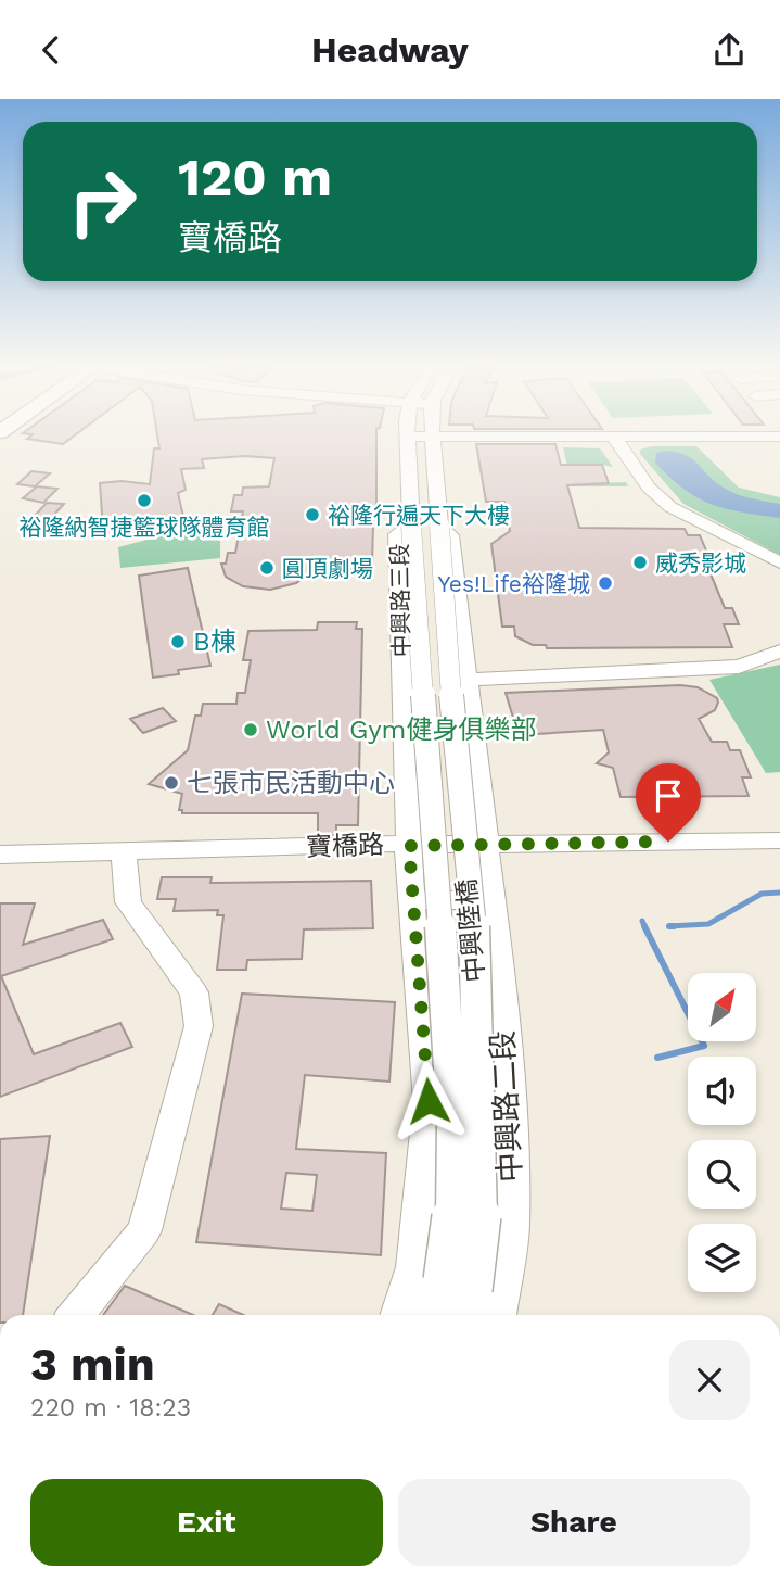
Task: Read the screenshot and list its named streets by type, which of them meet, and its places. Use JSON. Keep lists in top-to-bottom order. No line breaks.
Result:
{"streets":{"street":["中興路三段","寶橋路","中興陸橋","中興路二段"]},"crossings":[["中興路三段","寶橋路"],["中興路三段","中興陸橋"],["中興路三段","中興路二段"],["寶橋路","中興路二段"]],"places":["裕隆納智捷籃球隊體育館","裕隆行遍天下大樓","威秀影城","圓頂劇場","Yes!Life裕隆城","B棟","World Gym健身俱樂部","七張市民活動中心"],"north":"top right","page":{"header":"Headway","turn":["120 m","寶橋路"],"heading":["3 min","220 m · 18:23"],"buttons":["Exit","Share"]}}
